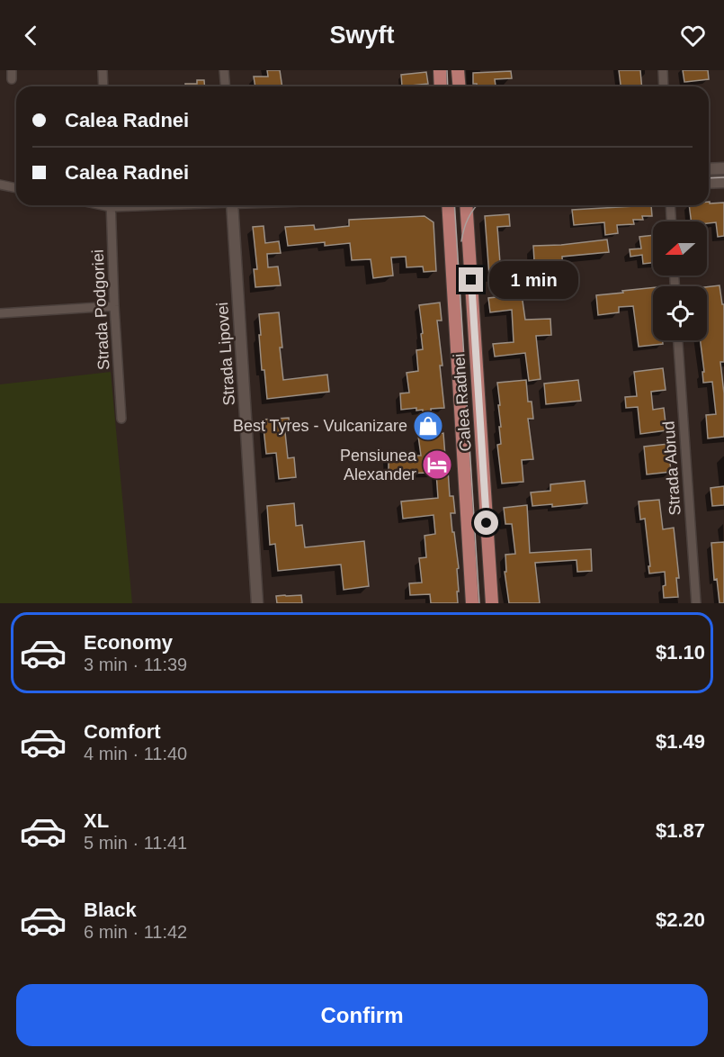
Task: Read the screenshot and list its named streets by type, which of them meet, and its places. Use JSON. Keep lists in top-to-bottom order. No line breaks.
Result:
{"streets":{"main road":["Calea Radnei"],"street":["Strada Podgoriei","Strada Lipovei","Strada Abrud"]},"places":{"shop":["Best Tyres - Vulcanizare"],"hotel":["Pensiunea Alexander"]},"north":"left","page":{"header":"Swyft","banner":["Calea Radnei","Calea Radnei"],"bubble":"1 min","list":[{"name":"Economy","note":"3 min · 11:39","value":"$1.10"},{"name":"Comfort","note":"4 min · 11:40","value":"$1.49"},{"name":"XL","note":"5 min · 11:41","value":"$1.87"},{"name":"Black","note":"6 min · 11:42","value":"$2.20"}],"buttons":"Confirm"}}
